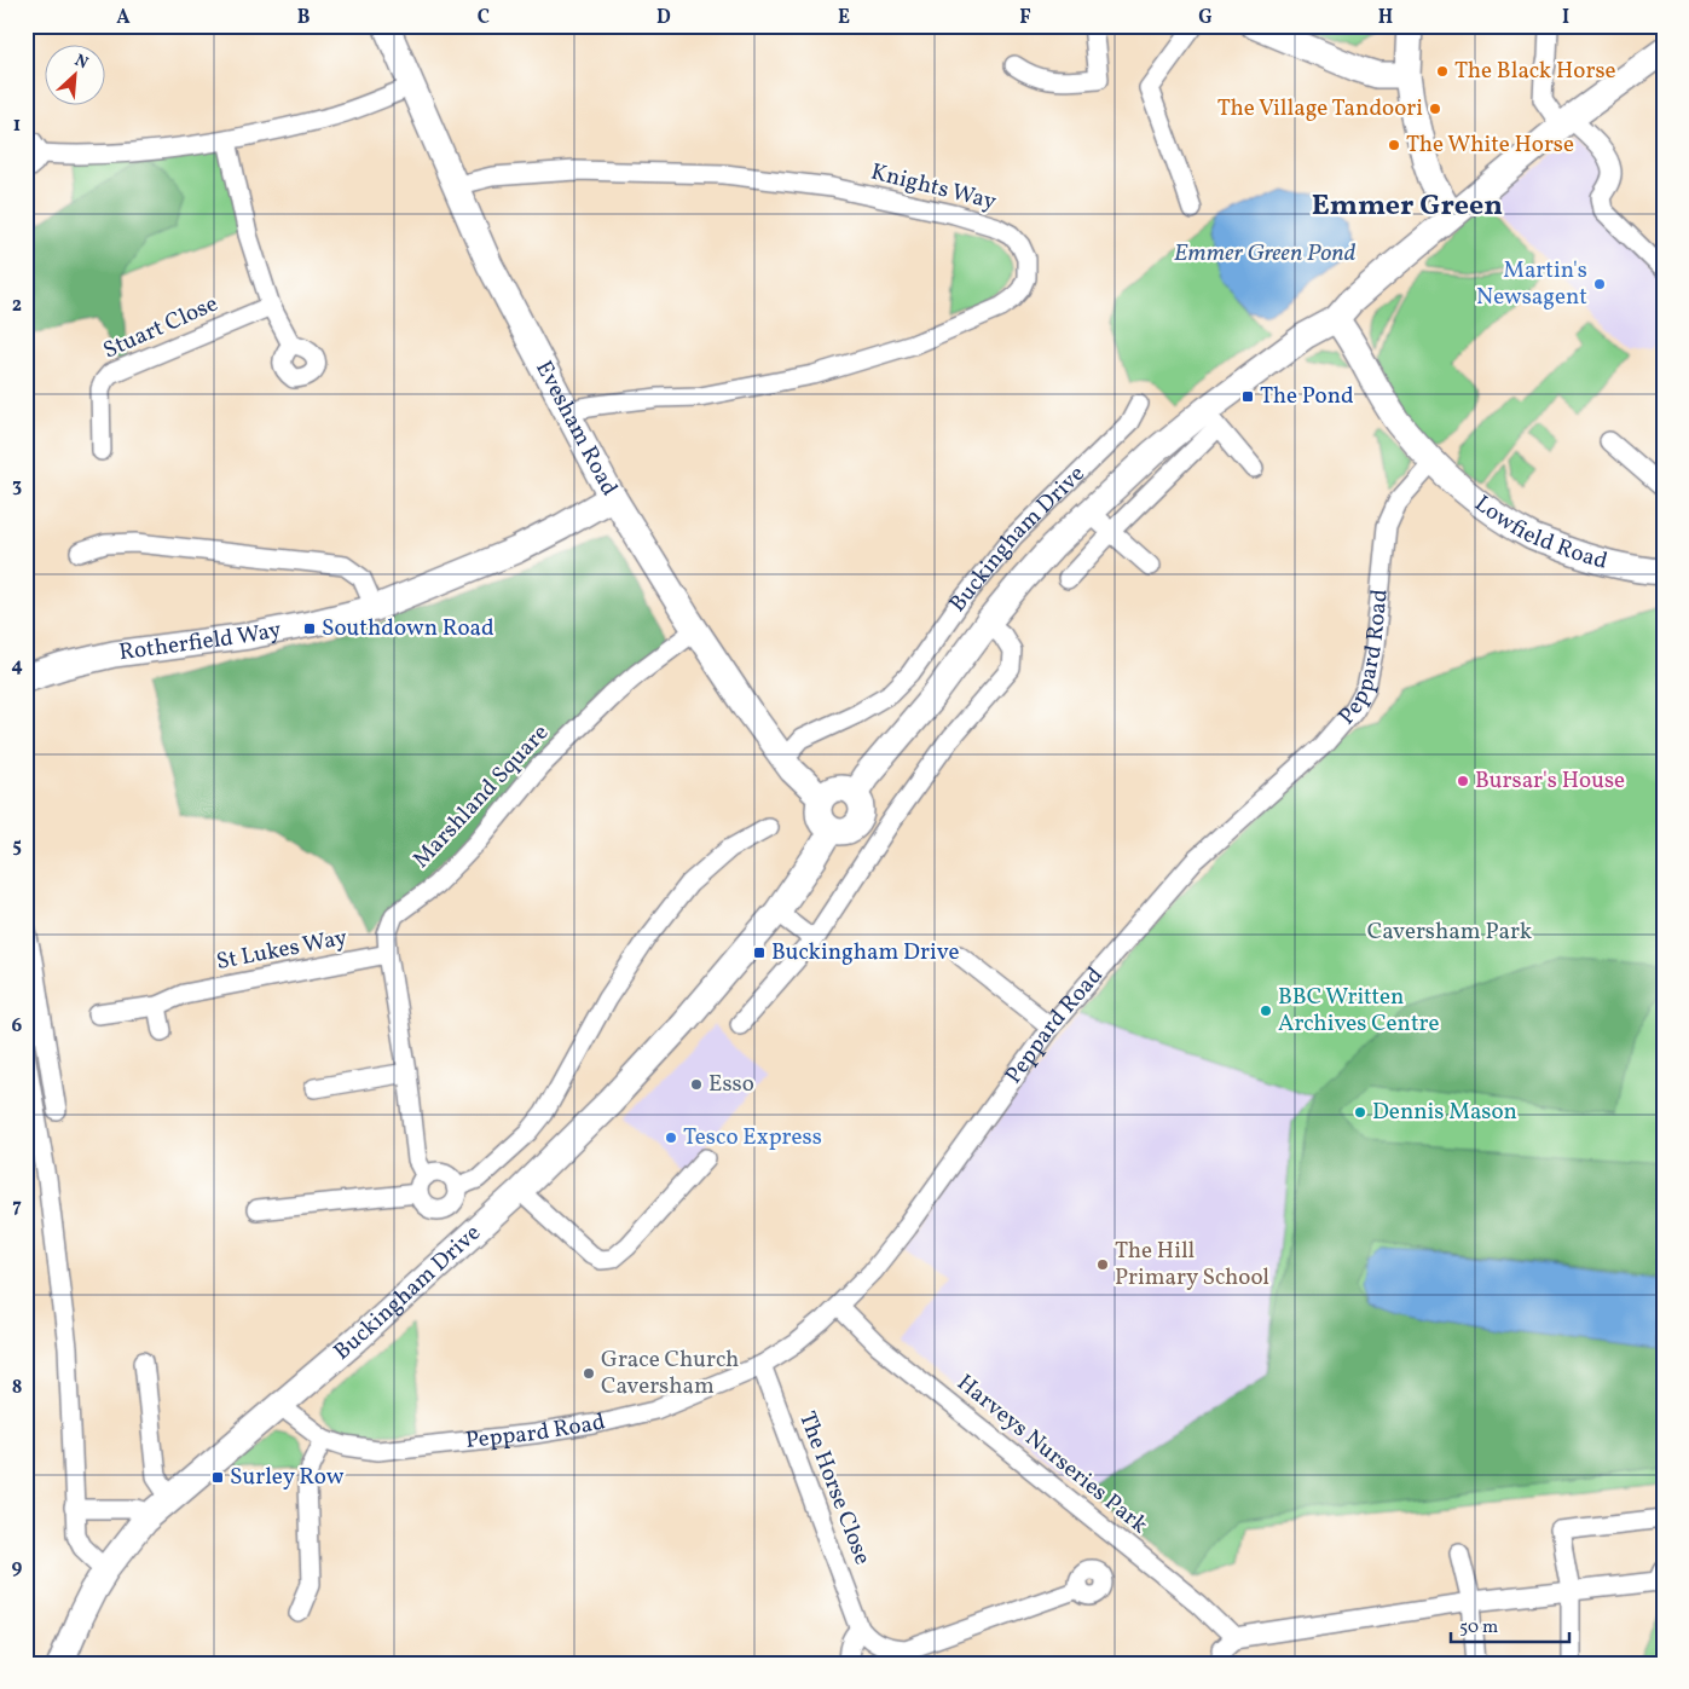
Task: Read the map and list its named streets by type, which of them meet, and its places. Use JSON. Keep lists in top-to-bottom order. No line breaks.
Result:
{"streets":{"main road":["Evesham Road","Lowfield Road","Buckingham Drive","Rotherfield Way"],"street":["Knights Way","Stuart Close","Peppard Road","Marshland Square","St Lukes Way","Harveys Nurseries Park","The Horse Close"]},"crossings":[["Knights Way","Evesham Road"],["Evesham Road","Buckingham Drive"],["Evesham Road","Marshland Square"],["Lowfield Road","Peppard Road"],["Buckingham Drive","Peppard Road"],["Buckingham Drive","Marshland Square"],["Peppard Road","Harveys Nurseries Park"],["Peppard Road","The Horse Close"],["Marshland Square","St Lukes Way"]],"districts":["Emmer Green"],"water":["Emmer Green Pond"],"parks":["Caversham Park"],"places":{"other":["The Black Horse","The Village Tandoori","The White Horse","Martin's Newsagent","Bursar's House","BBC Written Archives Centre","Esso","Dennis Mason","Tesco Express","The Hill Primary School","Grace Church Caversham"],"transit":["The Pond","Southdown Road","Buckingham Drive","Surley Row"]},"scale_bar":"50 m","north":"top right","grid":{"columns":["A","B","C","D","E","F","G","H","I"],"rows":["1","2","3","4","5","6","7","8","9"]}}
